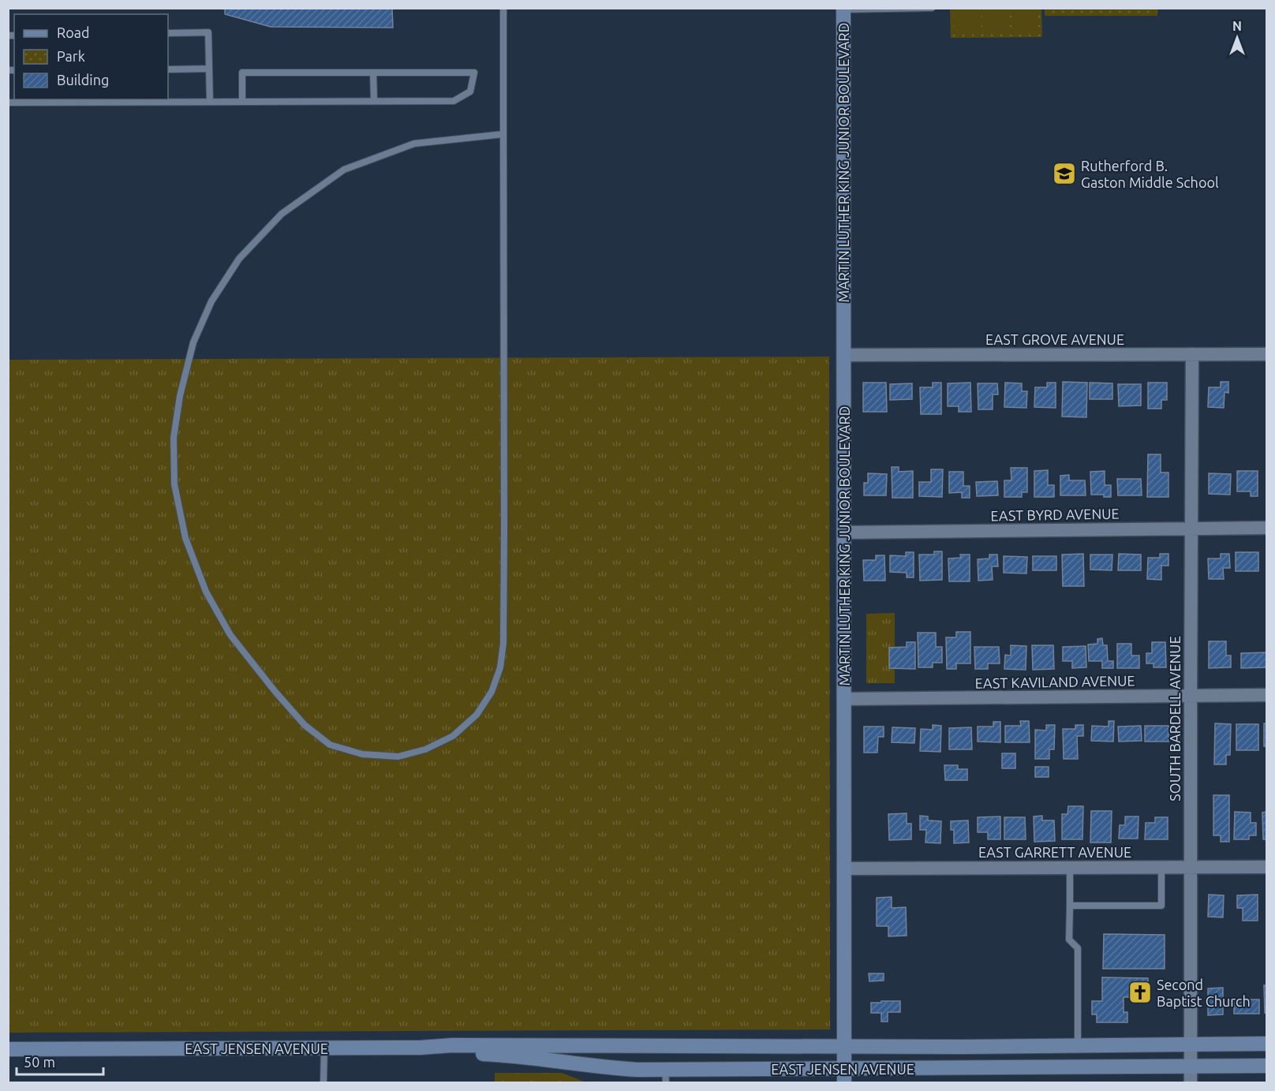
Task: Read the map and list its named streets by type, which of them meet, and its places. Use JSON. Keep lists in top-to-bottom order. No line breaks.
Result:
{"streets":{"street":["MARTIN LUTHER KING JUNIOR BOULEVARD","EAST GROVE AVENUE","EAST BYRD AVENUE","EAST KAVILAND AVENUE","SOUTH BARDELL AVENUE","EAST GARRETT AVENUE","EAST JENSEN AVENUE"]},"crossings":[["MARTIN LUTHER KING JUNIOR BOULEVARD","EAST GROVE AVENUE"],["MARTIN LUTHER KING JUNIOR BOULEVARD","EAST BYRD AVENUE"],["MARTIN LUTHER KING JUNIOR BOULEVARD","EAST KAVILAND AVENUE"],["MARTIN LUTHER KING JUNIOR BOULEVARD","EAST GARRETT AVENUE"],["MARTIN LUTHER KING JUNIOR BOULEVARD","EAST JENSEN AVENUE"],["EAST GROVE AVENUE","SOUTH BARDELL AVENUE"],["EAST BYRD AVENUE","SOUTH BARDELL AVENUE"],["EAST KAVILAND AVENUE","SOUTH BARDELL AVENUE"],["SOUTH BARDELL AVENUE","EAST GARRETT AVENUE"],["SOUTH BARDELL AVENUE","EAST JENSEN AVENUE"]],"places":{"school or university":["Rutherford B. Gaston Middle School"],"church":["Second Baptist Church"]},"legend":["Road","Park","Building"],"scale_bar":"50 m","north":"top"}
